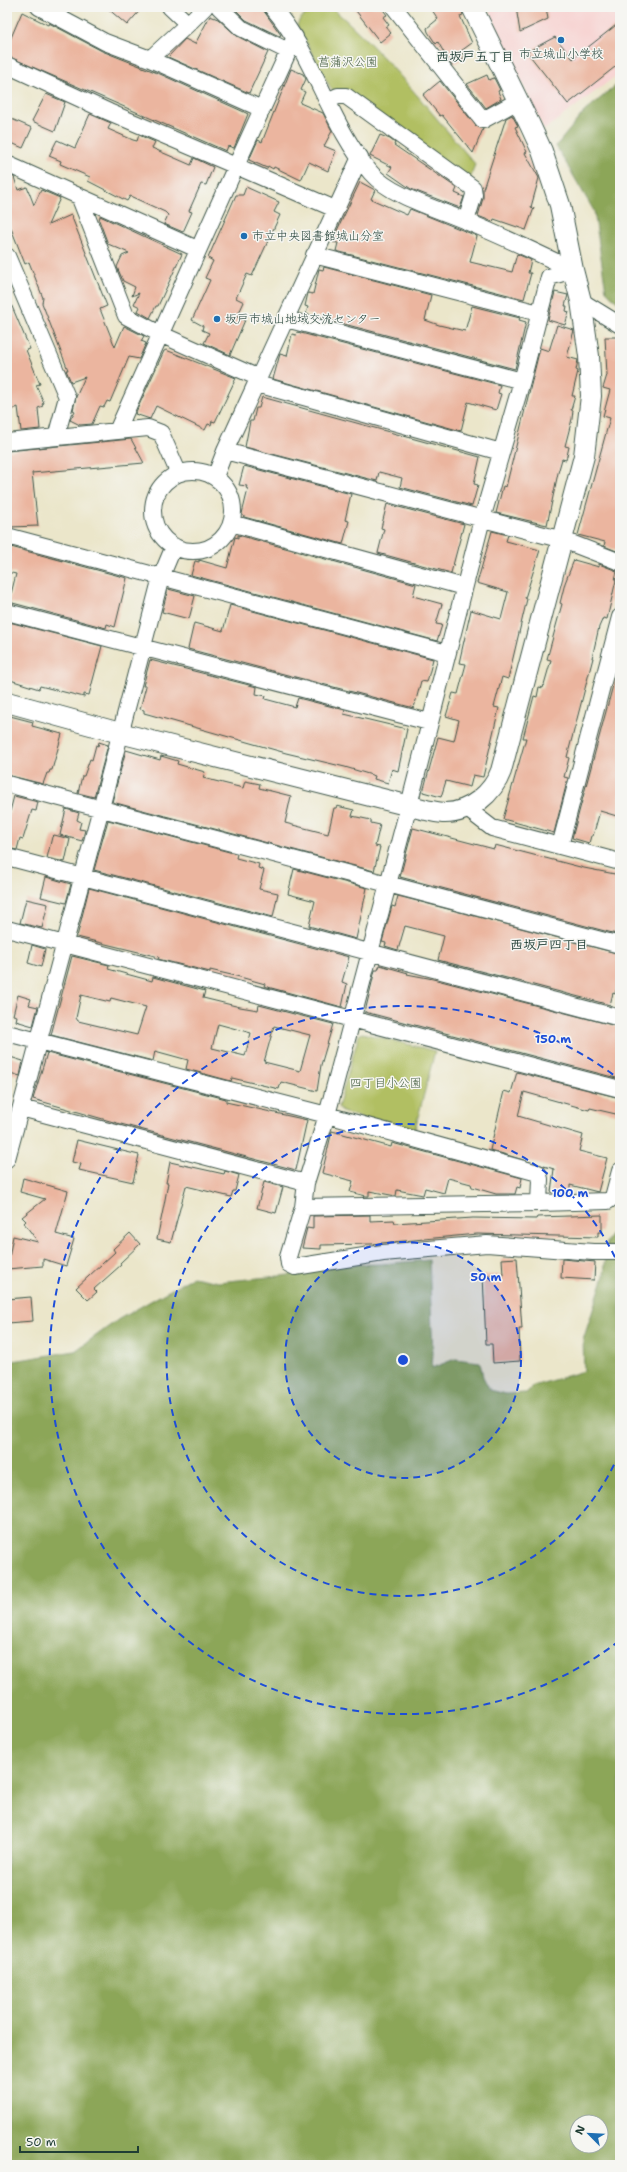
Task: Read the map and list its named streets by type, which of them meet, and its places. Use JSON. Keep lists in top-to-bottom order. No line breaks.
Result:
{"districts":["西坂戸五丁目","西坂戸四丁目"],"parks":["菖蒲沢公園","四丁目小公園"],"places":["市立城山小学校","市立中央図書館城山分室","坂戸市城山地域交流センター"],"scale_bar":"50 m","north":"top left","rings":["150 m","100 m","50 m"]}
